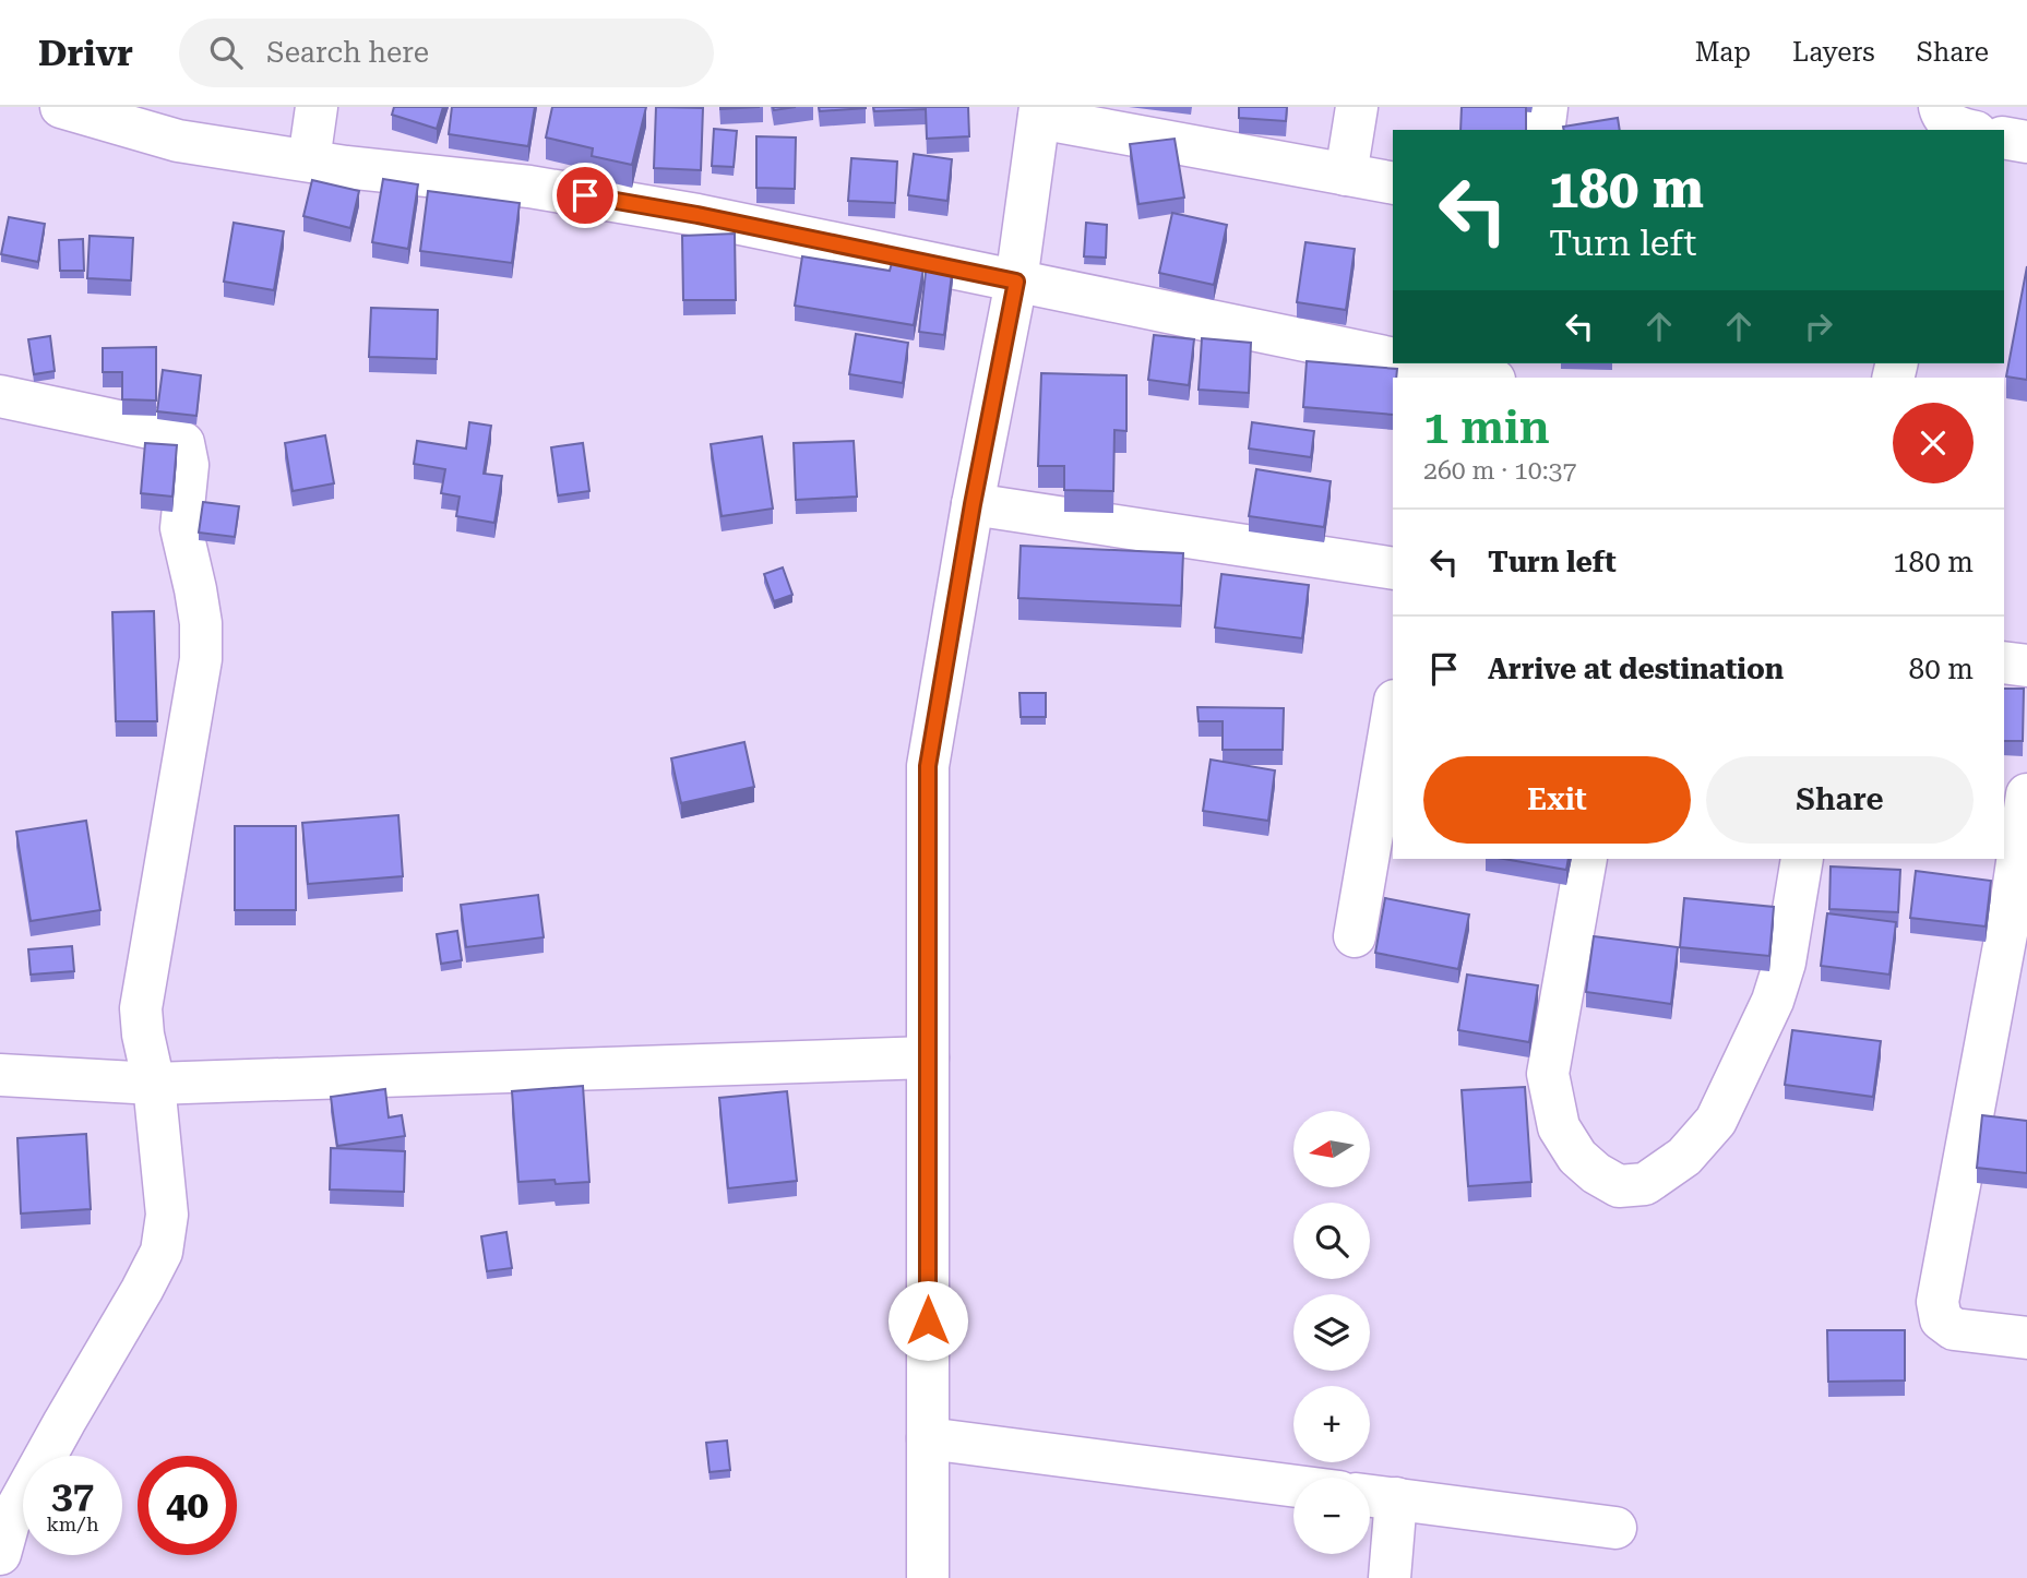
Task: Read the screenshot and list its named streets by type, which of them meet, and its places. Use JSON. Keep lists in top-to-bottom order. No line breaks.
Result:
{"north":"left","page":{"header":"Drivr","search":"Search here","nav":["Map","Layers","Share"],"turn":["180 m","Turn left"],"heading":["1 min","260 m · 10:37"],"list":[{"name":"Turn left","value":"180 m"},{"name":"Arrive at destination","value":"80 m"}],"buttons":["Exit","Share"],"map_buttons":["+","−"],"speed":"37 km/h","limit":"40"}}
